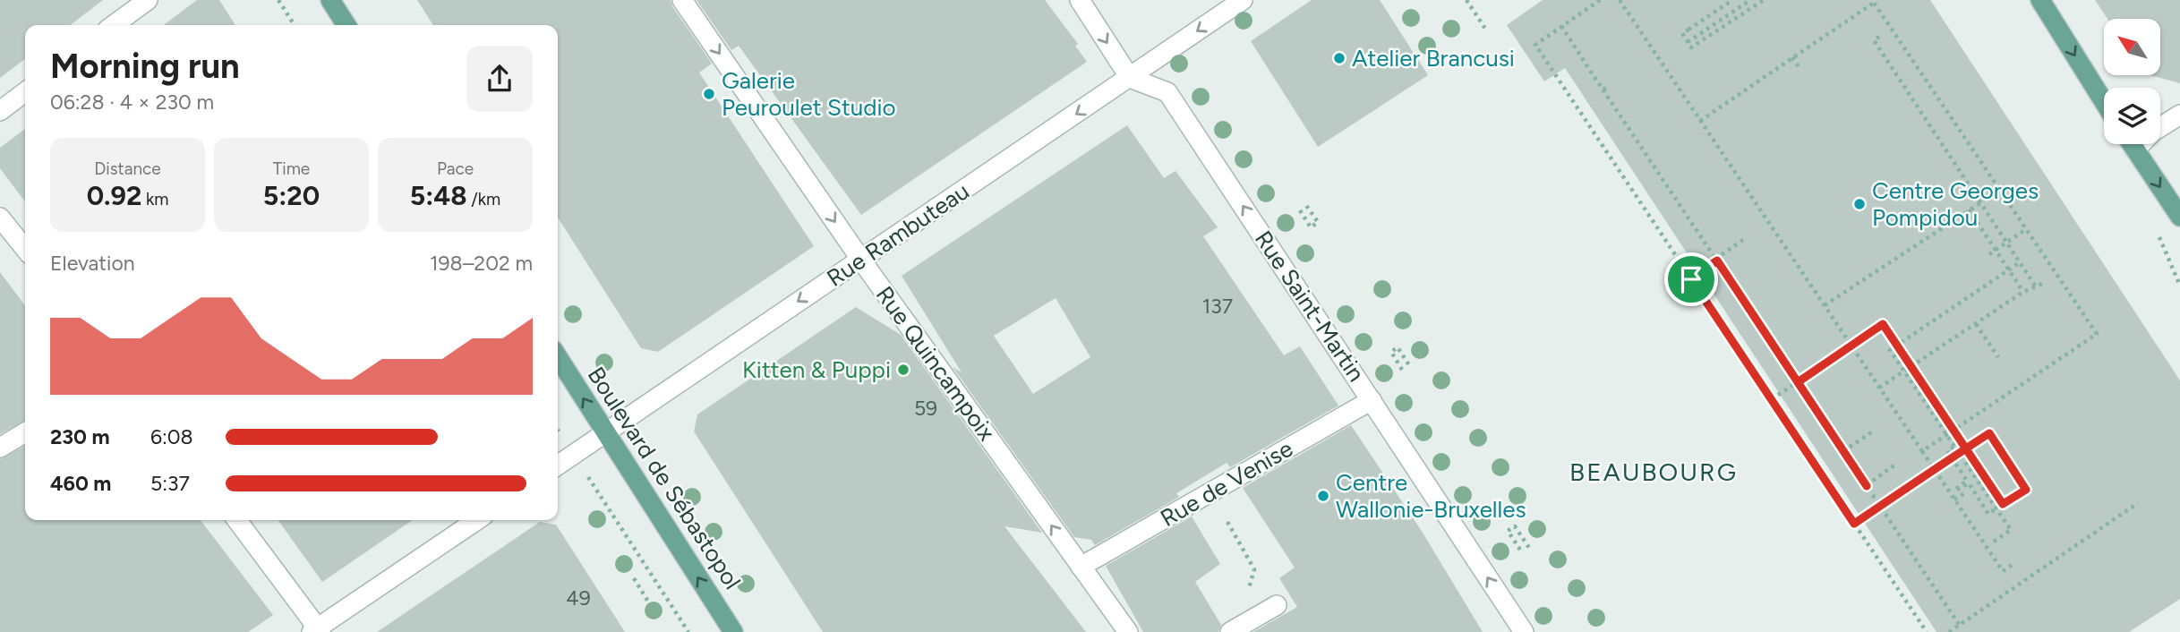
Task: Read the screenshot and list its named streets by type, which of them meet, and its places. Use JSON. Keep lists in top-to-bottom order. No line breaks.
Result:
{"streets":{"main road":["Boulevard de Sébastopol"],"street":["Rue Rambuteau","Rue Saint-Martin","Rue Quincampoix","Rue de Venise"]},"crossings":[["Rue Rambuteau","Rue Saint-Martin"],["Rue Rambuteau","Rue Quincampoix"],["Rue Rambuteau","Boulevard de Sébastopol"],["Rue Saint-Martin","Rue de Venise"],["Rue Quincampoix","Rue de Venise"]],"one_way":["Rue Rambuteau","Rue Saint-Martin","Boulevard de Sébastopol"],"districts":["BEAUBOURG"],"places":["Atelier Brancusi","Galerie Peuroulet Studio","Centre Georges Pompidou","Kitten & Puppi","Centre Wallonie-Bruxelles"],"house_numbers":["137","59","49"],"north":"top left","page":{"heading":["Morning run","06:28 · 4 × 230 m"],"stats":[["Distance","0.92 km"],["Time","5:20"],["Pace","5:48 /km"]],"chart":["Elevation","198–202 m"],"list":[{"name":"230 m","note":"6:08"},{"name":"460 m","note":"5:37"}]}}
